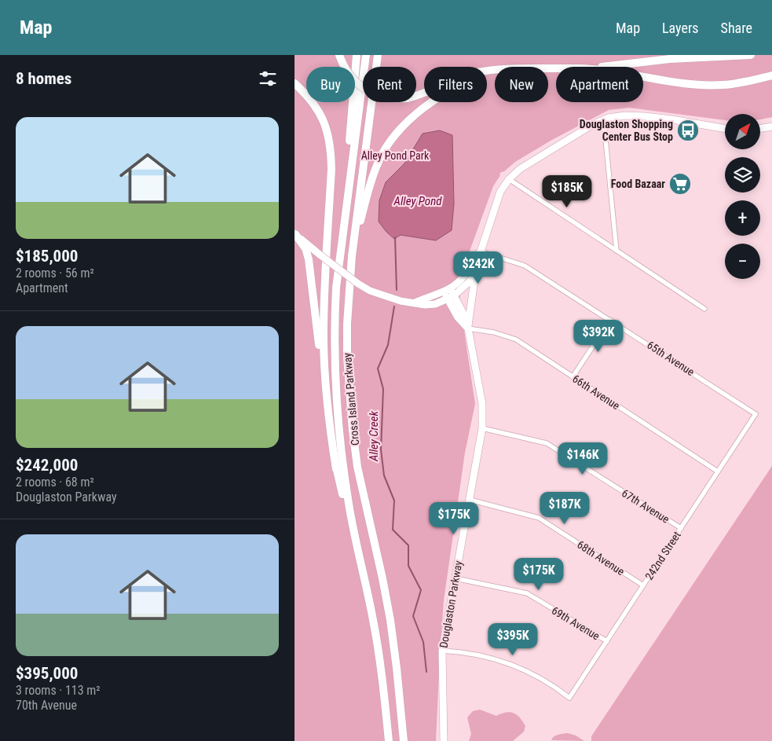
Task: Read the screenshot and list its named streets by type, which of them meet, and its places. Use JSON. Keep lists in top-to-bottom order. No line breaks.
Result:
{"streets":{"highway":["Cross Island Parkway"],"main road":["Douglaston Parkway"],"street":["65th Avenue","66th Avenue","67th Avenue","242nd Street","68th Avenue","69th Avenue"]},"crossings":[["65th Avenue","242nd Street"],["65th Avenue","Douglaston Parkway"],["66th Avenue","242nd Street"],["66th Avenue","Douglaston Parkway"],["67th Avenue","242nd Street"],["67th Avenue","Douglaston Parkway"],["242nd Street","68th Avenue"],["242nd Street","Douglaston Parkway"],["242nd Street","69th Avenue"],["68th Avenue","Douglaston Parkway"],["Douglaston Parkway","69th Avenue"]],"water":["Alley Pond","Alley Creek"],"parks":["Alley Pond Park"],"places":{"bus stop":["Douglaston Shopping Center Bus Stop"],"supermarket":["Food Bazaar"]},"north":"top right","page":{"header":"Map","nav":["Map","Layers","Share"],"heading":"8 homes","chip":["Buy","Rent","Filters","New","Apartment"],"list":[{"name":"$185,000","note":"2 rooms · 56 m² · Apartment"},{"name":"$242,000","note":"2 rooms · 68 m² · Douglaston Parkway"},{"name":"$395,000","note":"3 rooms · 113 m² · 70th Avenue"}],"map_buttons":["+","−"],"price":["$185K","$242K","$392K","$146K","$187K","$175K","$175K","$395K"]}}
